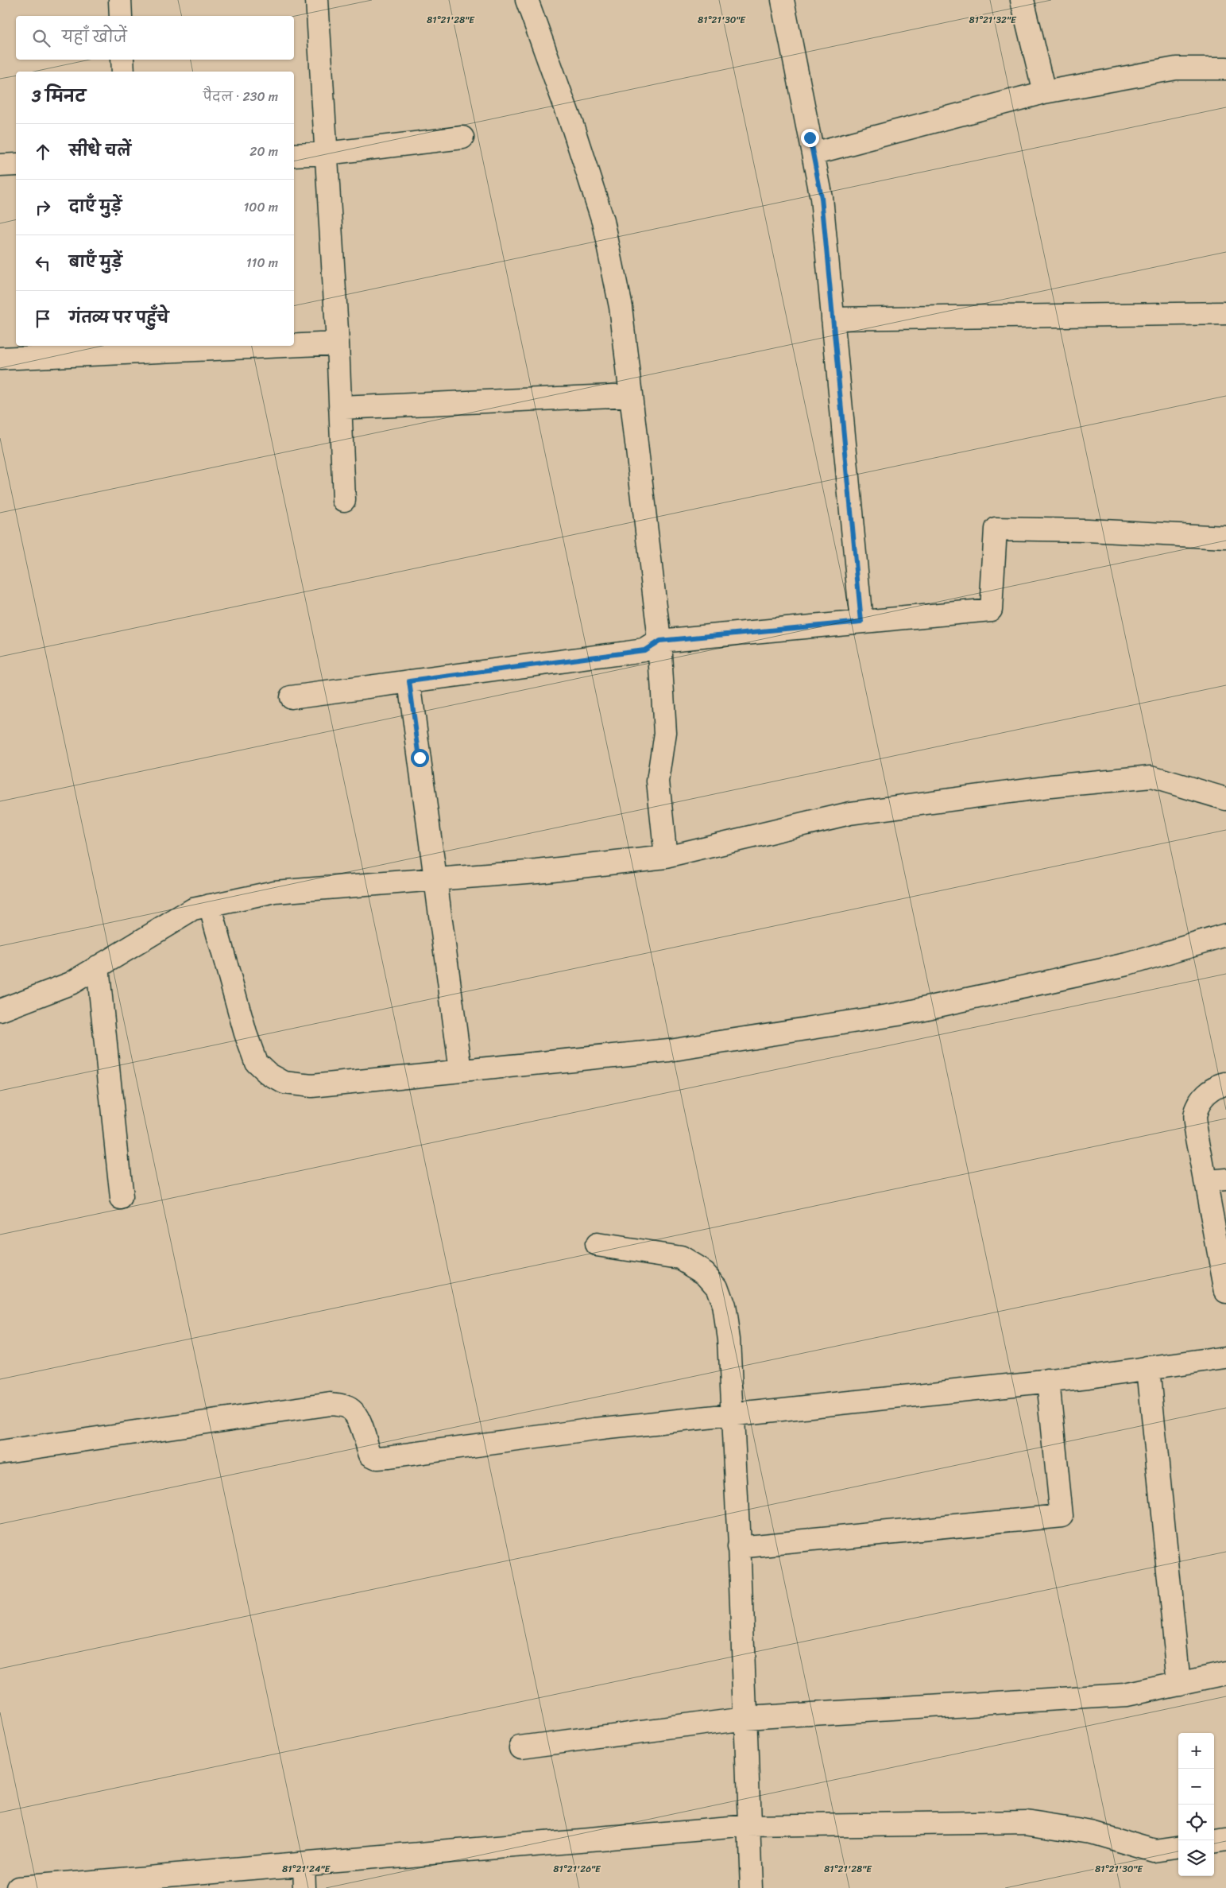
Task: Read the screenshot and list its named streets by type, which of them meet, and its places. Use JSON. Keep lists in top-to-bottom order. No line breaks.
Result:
{"page":{"search":"यहाँ खोजें","heading":["3 मिनट","पैदल · 230 m"],"list":[["सीधे चलें","20 m"],["दाएँ मुड़ें","100 m"],["बाएँ मुड़ें","110 m"],"गंतव्य पर पहुँचे"],"map_buttons":["+","−"]},"coordinates":["81°21'28\"E","81°21'30\"E","81°21'32\"E","81°21'24\"E","81°21'26\"E"]}
